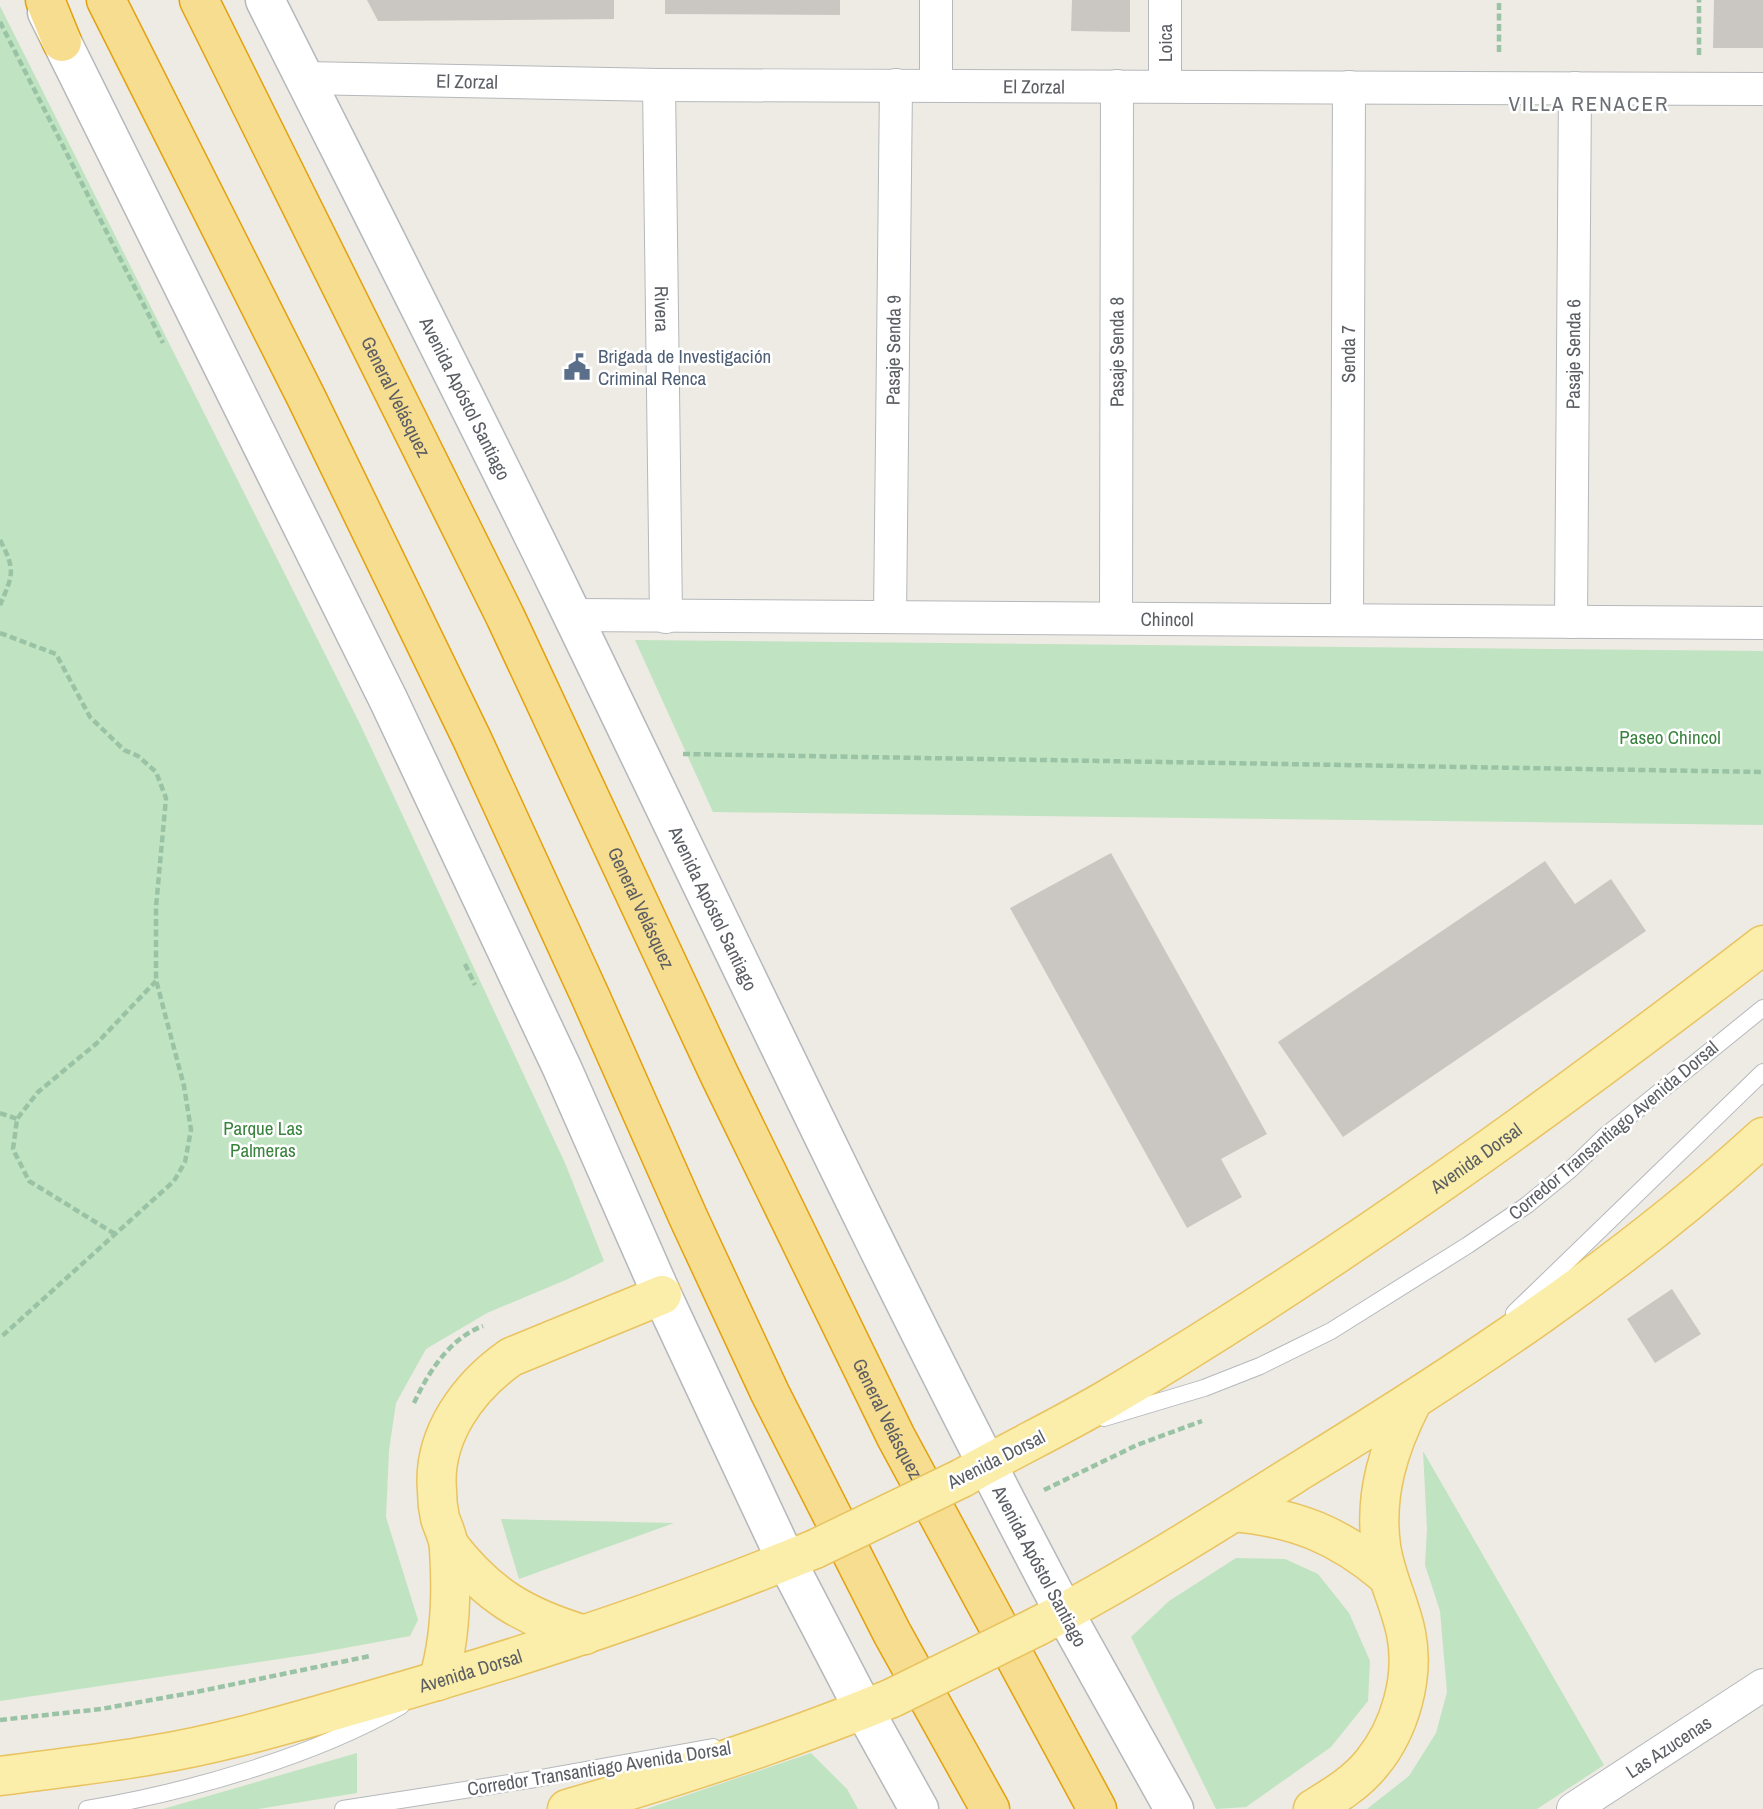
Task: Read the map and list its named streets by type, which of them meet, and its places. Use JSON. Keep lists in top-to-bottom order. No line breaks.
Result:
{"streets":{"highway":["General Velásquez"],"main road":["Avenida Apóstol Santiago","Avenida Dorsal"],"street":["Loica","El Zorzal","Rivera","Pasaje Senda 9","Pasaje Senda 8","Senda 7","Pasaje Senda 6","Chincol","Las Azucenas"],"lane":["Corredor Transantiago Avenida Dorsal"]},"crossings":[["Loica","El Zorzal"],["El Zorzal","Rivera"],["El Zorzal","Pasaje Senda 9"],["El Zorzal","Pasaje Senda 8"],["El Zorzal","Senda 7"],["El Zorzal","Pasaje Senda 6"],["El Zorzal","Avenida Apóstol Santiago"],["Rivera","Chincol"],["Pasaje Senda 9","Chincol"],["Pasaje Senda 8","Chincol"],["Senda 7","Chincol"],["Pasaje Senda 6","Chincol"],["Avenida Apóstol Santiago","Chincol"],["Avenida Apóstol Santiago","Avenida Dorsal"],["Corredor Transantiago Avenida Dorsal","Avenida Dorsal"]],"districts":["VILLA RENACER"],"parks":["Paseo Chincol","Parque Las Palmeras"],"places":{"public building":["Brigada de Investigación Criminal Renca"]}}
